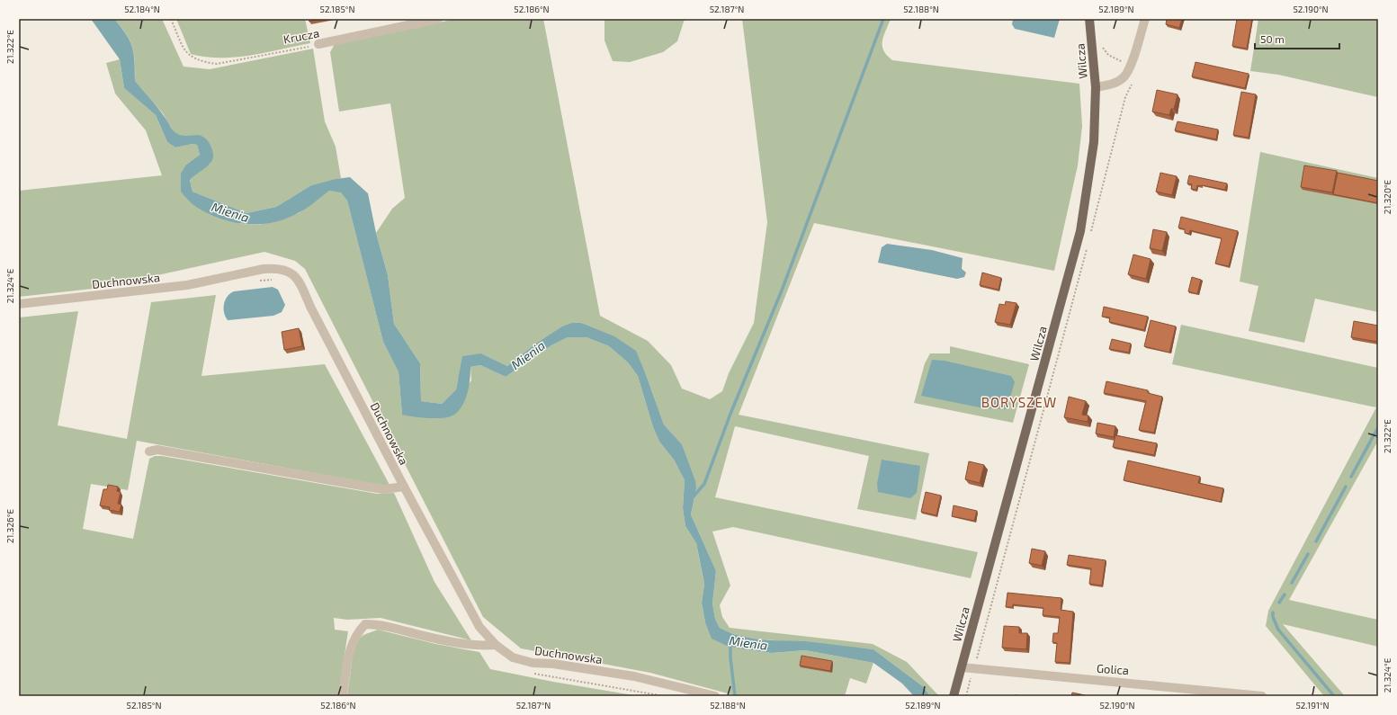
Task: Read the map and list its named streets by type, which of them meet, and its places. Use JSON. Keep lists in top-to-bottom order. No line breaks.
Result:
{"streets":{"main road":["Wilcza"],"street":["Krucza","Duchnowska","Golica"]},"crossings":[["Wilcza","Golica"]],"districts":["BORYSZEW"],"water":["Mienia"],"scale_bar":"50 m","coordinates":["52.184°N","52.185°N","52.186°N","52.187°N","52.188°N","52.189°N","52.190°N","21.322°E","21.320°E","21.324°E","21.326°E","52.191°N"]}
